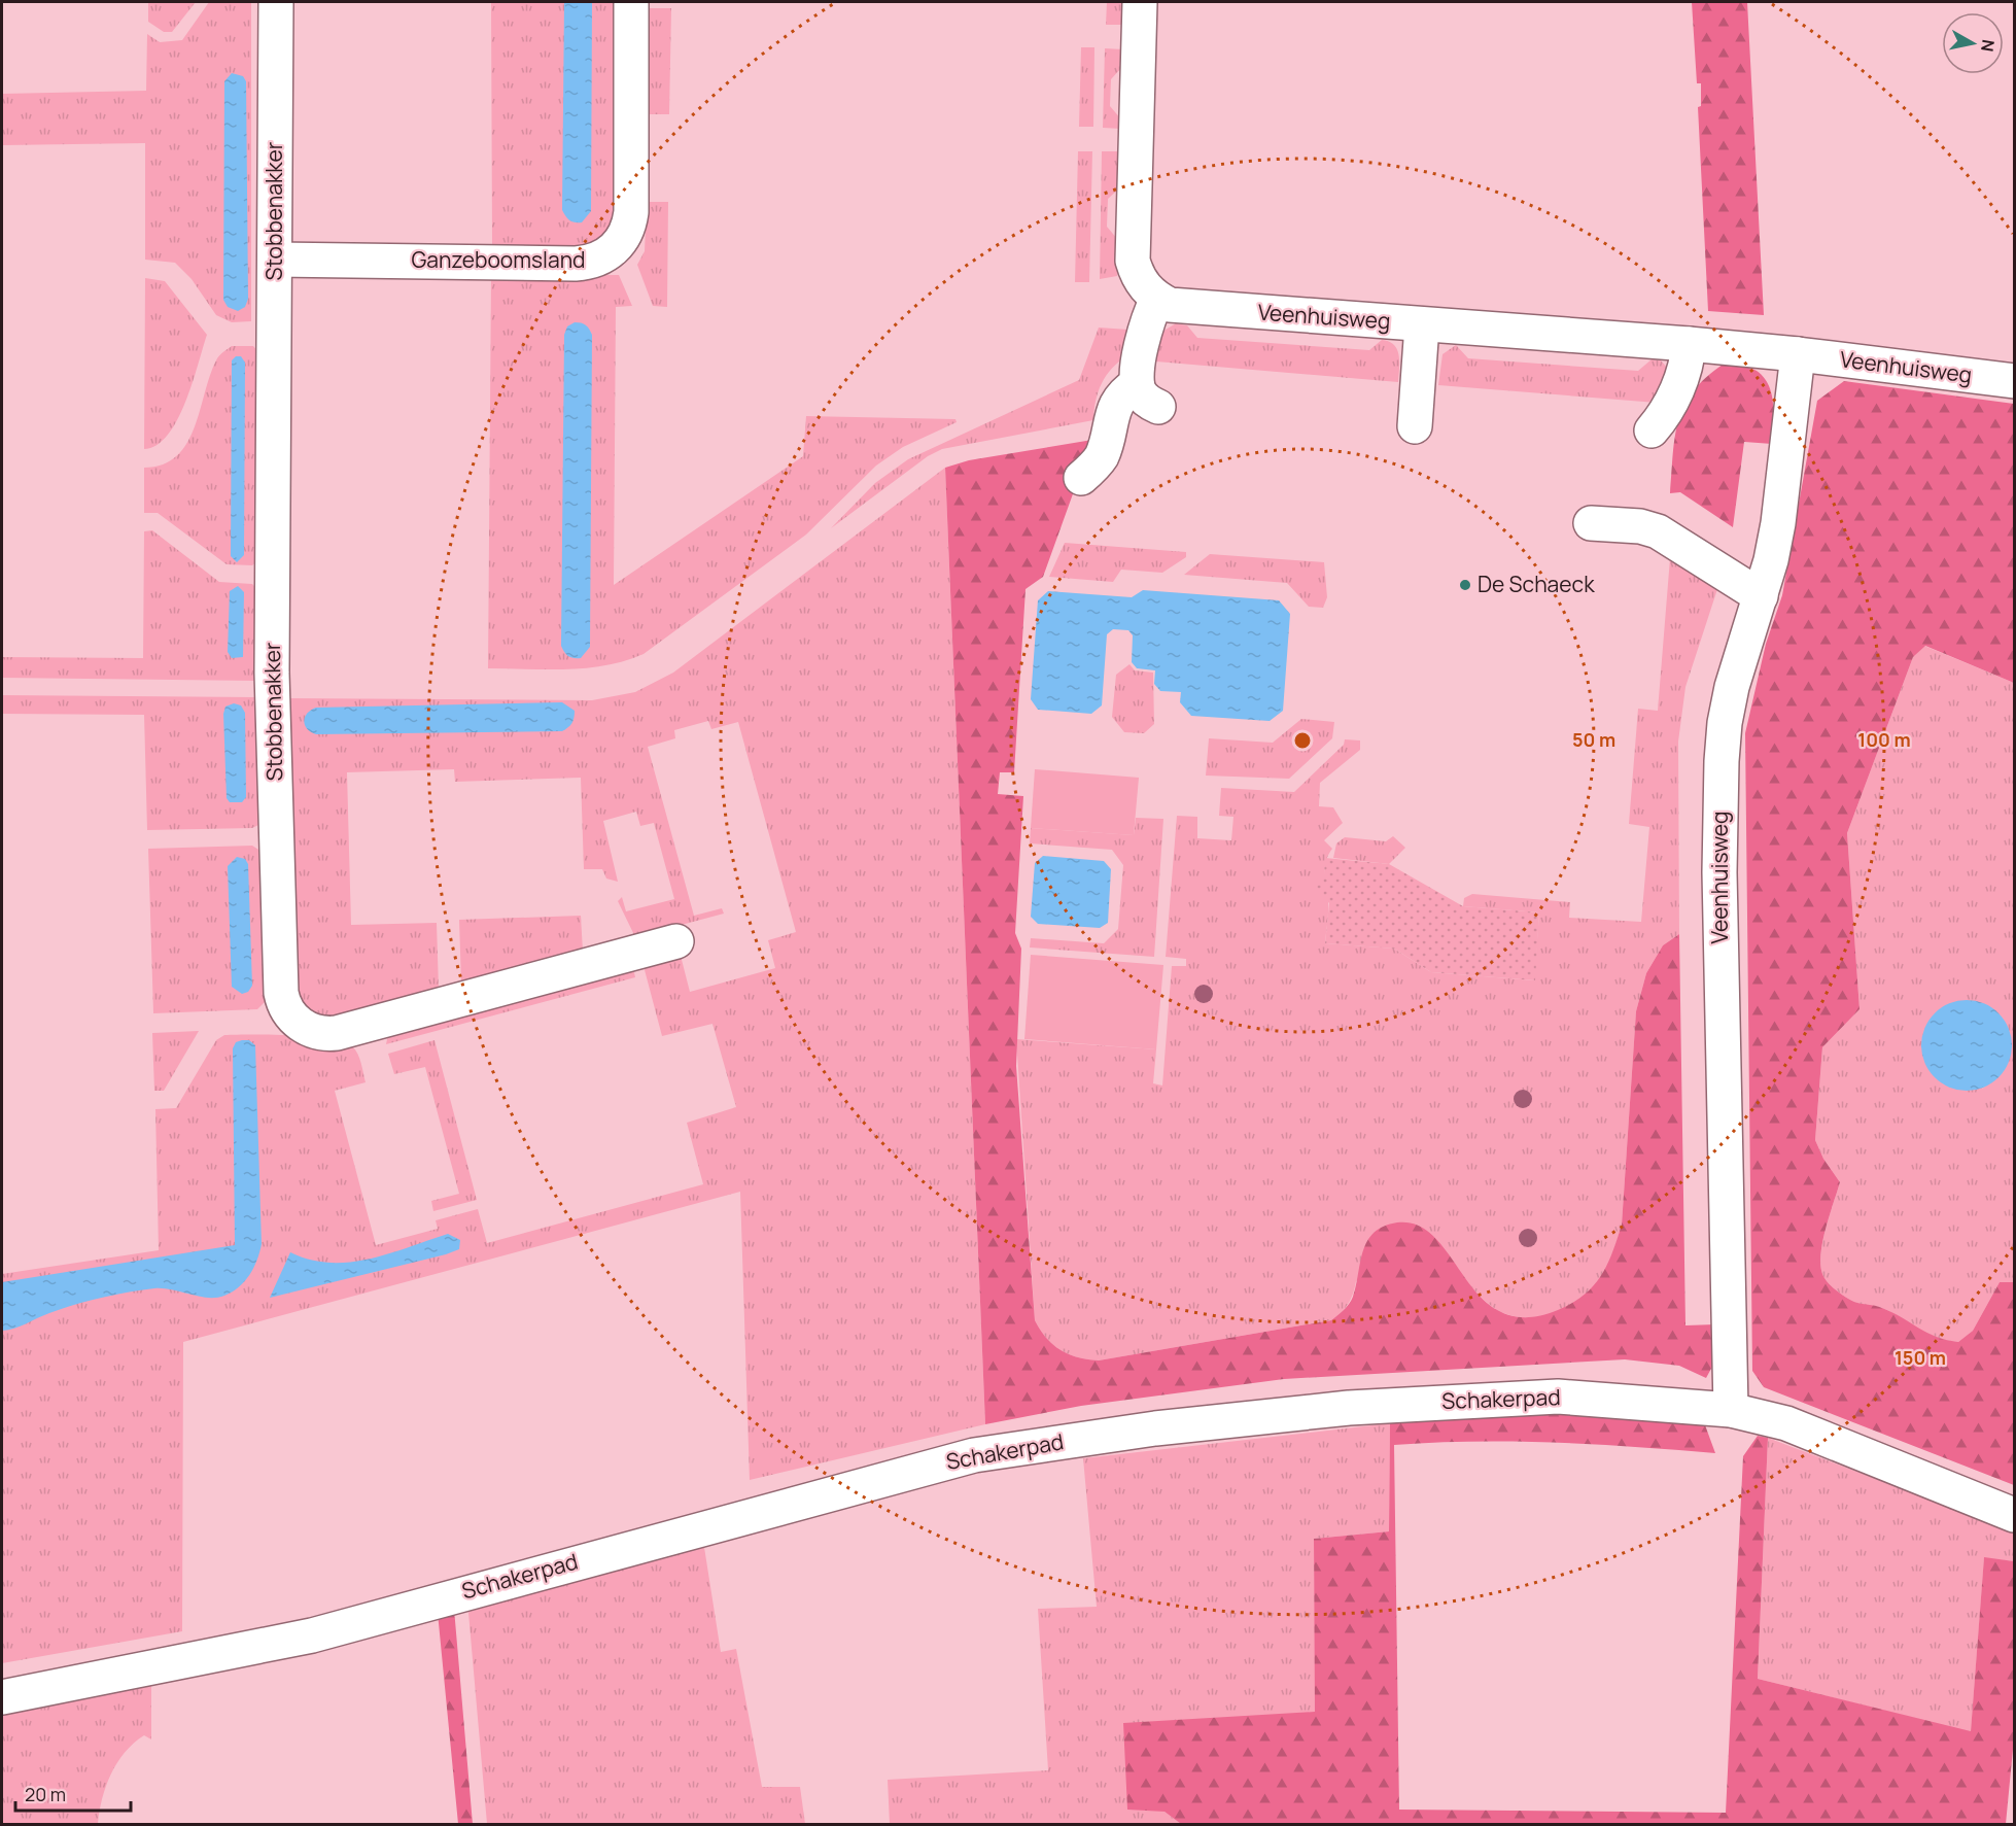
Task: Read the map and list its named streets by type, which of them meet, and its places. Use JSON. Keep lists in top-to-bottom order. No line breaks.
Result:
{"streets":{"street":["Stobbenakker","Ganzeboomsland","Veenhuisweg","Schakerpad"]},"crossings":[["Stobbenakker","Ganzeboomsland"],["Veenhuisweg","Schakerpad"]],"places":["De Schaeck"],"scale_bar":"20 m","north":"right","rings":["50 m","100 m","150 m"]}
